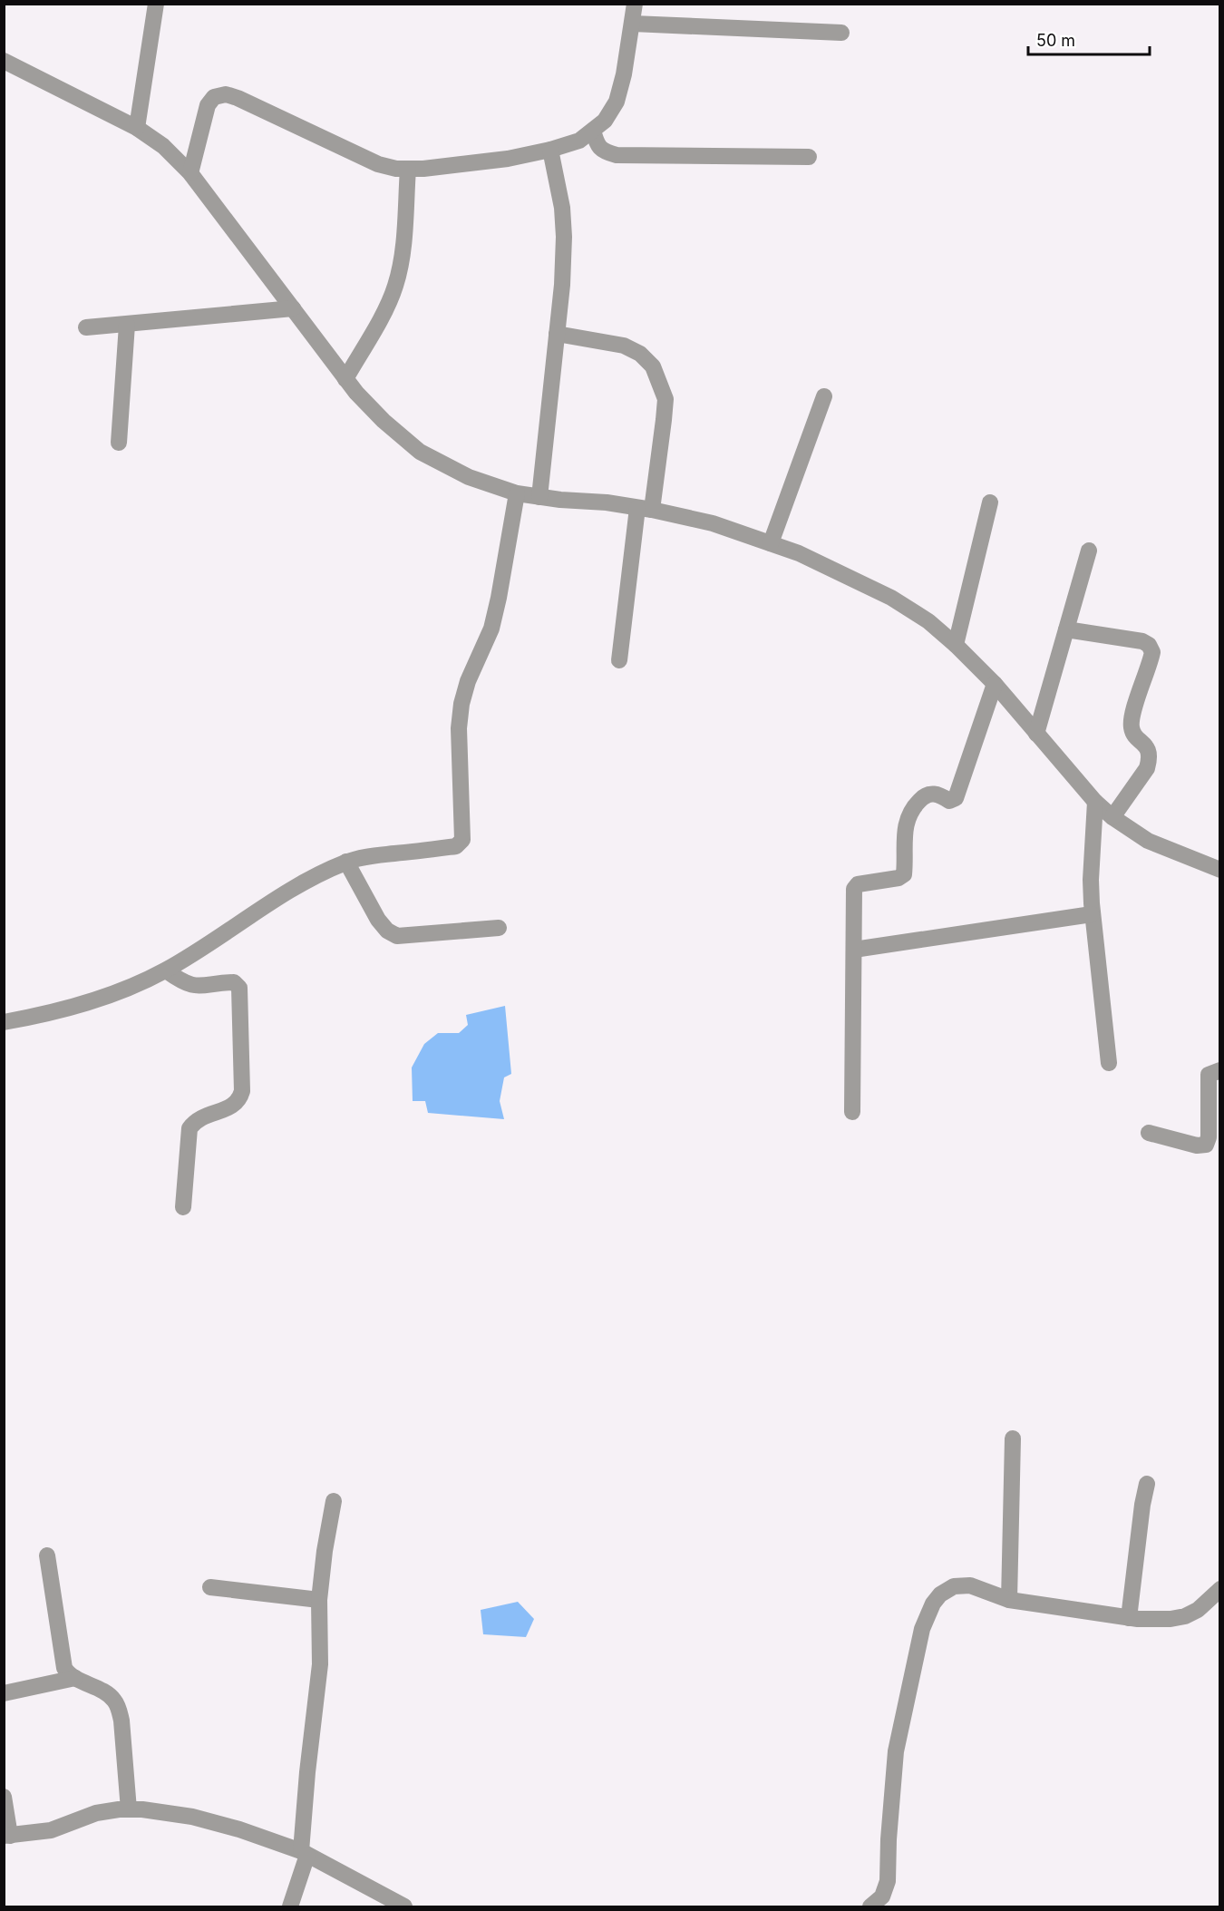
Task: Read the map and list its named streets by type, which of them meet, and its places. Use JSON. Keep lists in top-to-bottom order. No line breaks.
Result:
{"scale_bar":"50 m"}
